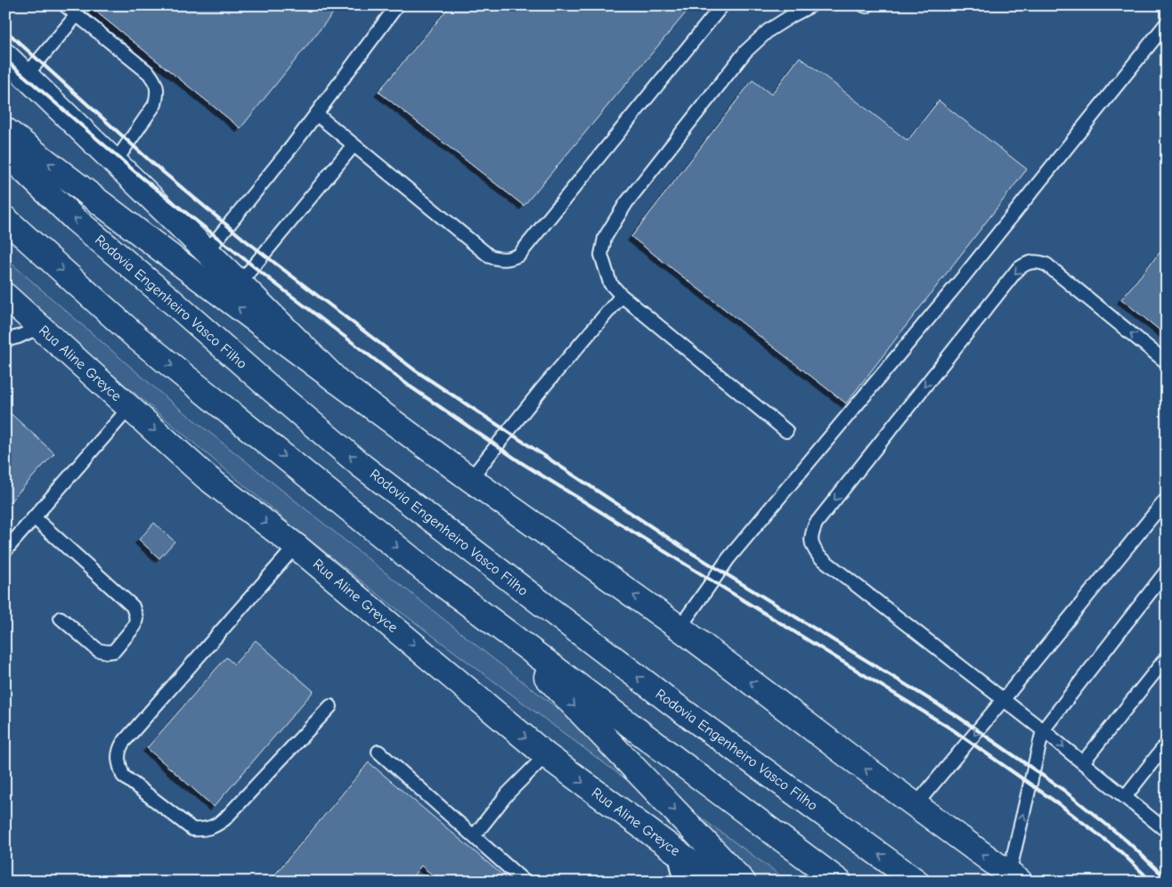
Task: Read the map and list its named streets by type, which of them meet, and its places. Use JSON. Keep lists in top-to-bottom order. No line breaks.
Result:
{"streets":{"main road":["Rodovia Engenheiro Vasco Filho","Rua Aline Greyce"]}}
